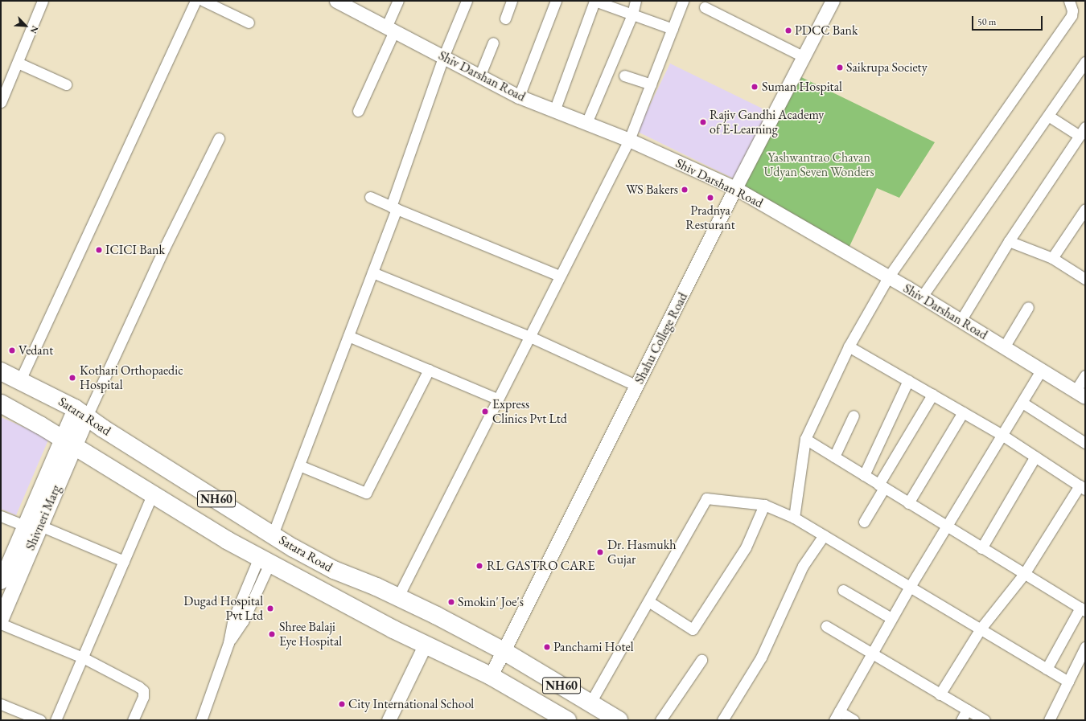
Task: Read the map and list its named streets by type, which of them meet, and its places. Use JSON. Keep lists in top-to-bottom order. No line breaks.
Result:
{"streets":{"highway":["Satara Road","NH60"],"main road":["Shivneri Marg"],"street":["Shiv Darshan Road","Shahu College Road"]},"crossings":[["Shiv Darshan Road","Shahu College Road"],["Shahu College Road","Satara Road"],["Satara Road","Shivneri Marg"]],"parks":["Yashwantrao Chavan Udyan Seven Wonders"],"places":["PDCC Bank","Saikrupa Society","Suman Hospital","Rajiv Gandhi Academy of E-Learning","WS Bakers","Pradnya Resturant","ICICI Bank","Vedant","Kothari Orthopaedic Hospital","Express Clinics Pvt Ltd","Dr. Hasmukh Gujar","RL GASTRO CARE","Smokin' Joe's","Dugad Hospital Pvt Ltd","Shree Balaji Eye Hospital","Panchami Hotel","City International School"],"scale_bar":"50 m","north":"bottom right"}
